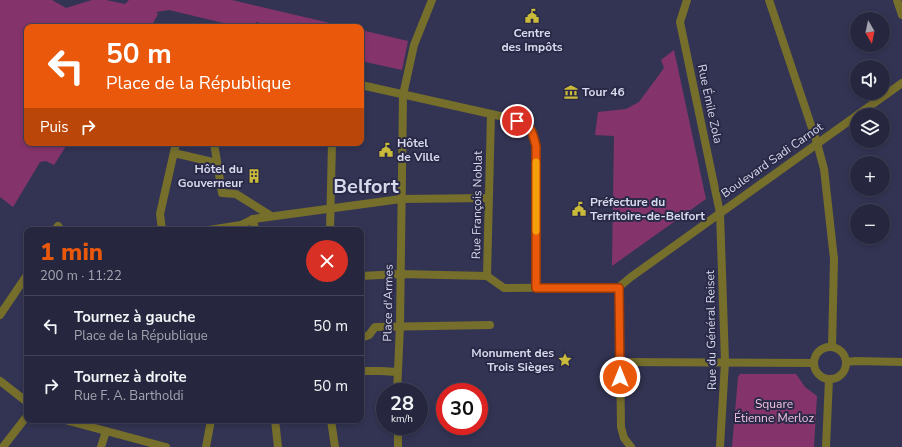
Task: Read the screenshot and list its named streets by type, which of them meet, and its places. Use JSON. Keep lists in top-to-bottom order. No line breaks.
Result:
{"streets":{"street":["Rue Émile Zola","Boulevard Sadi Carnot","Rue François Noblat","Place d'Armes","Rue du Général Reiset"]},"crossings":[["Rue Émile Zola","Boulevard Sadi Carnot"],["Rue Émile Zola","Rue du Général Reiset"],["Boulevard Sadi Carnot","Rue du Général Reiset"]],"districts":["Belfort"],"parks":["Square Étienne Merloz"],"places":{"public building":["Centre des Impôts","Hôtel de Ville","Préfecture du Territoire-de-Belfort"],"museum":["Tour 46"],"building":["Hôtel du Gouverneur"],"place":["Monument des Trois Sièges"]},"north":"bottom","page":{"map_buttons":["+","−"],"turn":["50 m","Place de la République"],"then":"Puis","heading":["1 min","200 m · 11:22"],"list":[{"name":"Tournez à gauche","note":"Place de la République","value":"50 m"},{"name":"Tournez à droite","note":"Rue F. A. Bartholdi","value":"50 m"}],"speed":"28 km/h","limit":"30"}}
